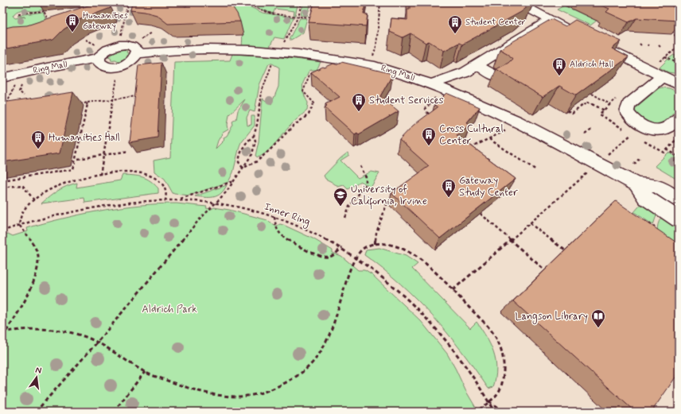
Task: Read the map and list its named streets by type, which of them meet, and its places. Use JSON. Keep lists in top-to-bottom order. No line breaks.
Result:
{"streets":{"street":["Ring Mall"],"path":["Inner Ring"]},"parks":["Aldrich Park"],"places":{"building":["Humanities Gateway","Student Center","Aldrich Hall","Student Services","Cross Cultural Center","Humanities Hall","Gateway Study Center"],"school or university":["University of California, Irvine"],"library":["Langson Library"]},"north":"top"}
